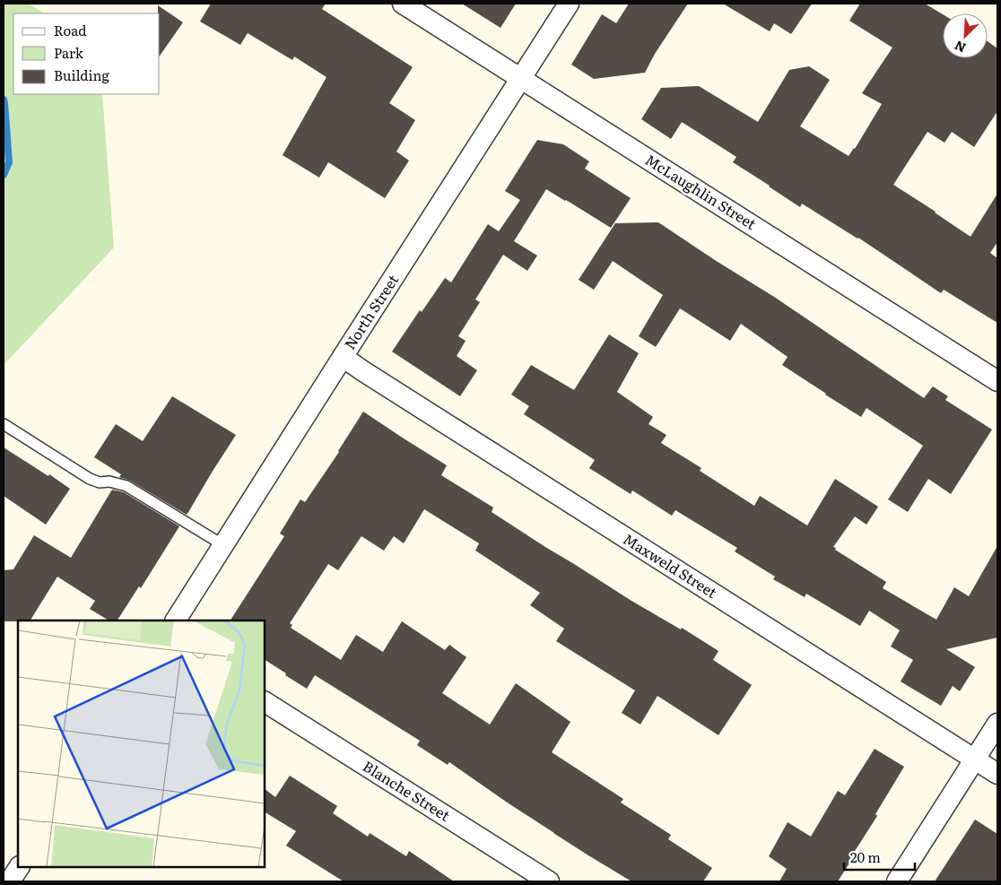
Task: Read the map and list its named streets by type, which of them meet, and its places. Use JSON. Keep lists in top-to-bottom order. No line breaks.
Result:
{"streets":{"street":["McLaughlin Street","North Street","Maxweld Street","Blanche Street"]},"crossings":[["McLaughlin Street","North Street"],["North Street","Maxweld Street"]],"legend":["Road","Park","Building"],"scale_bar":"20 m","north":"bottom left"}
